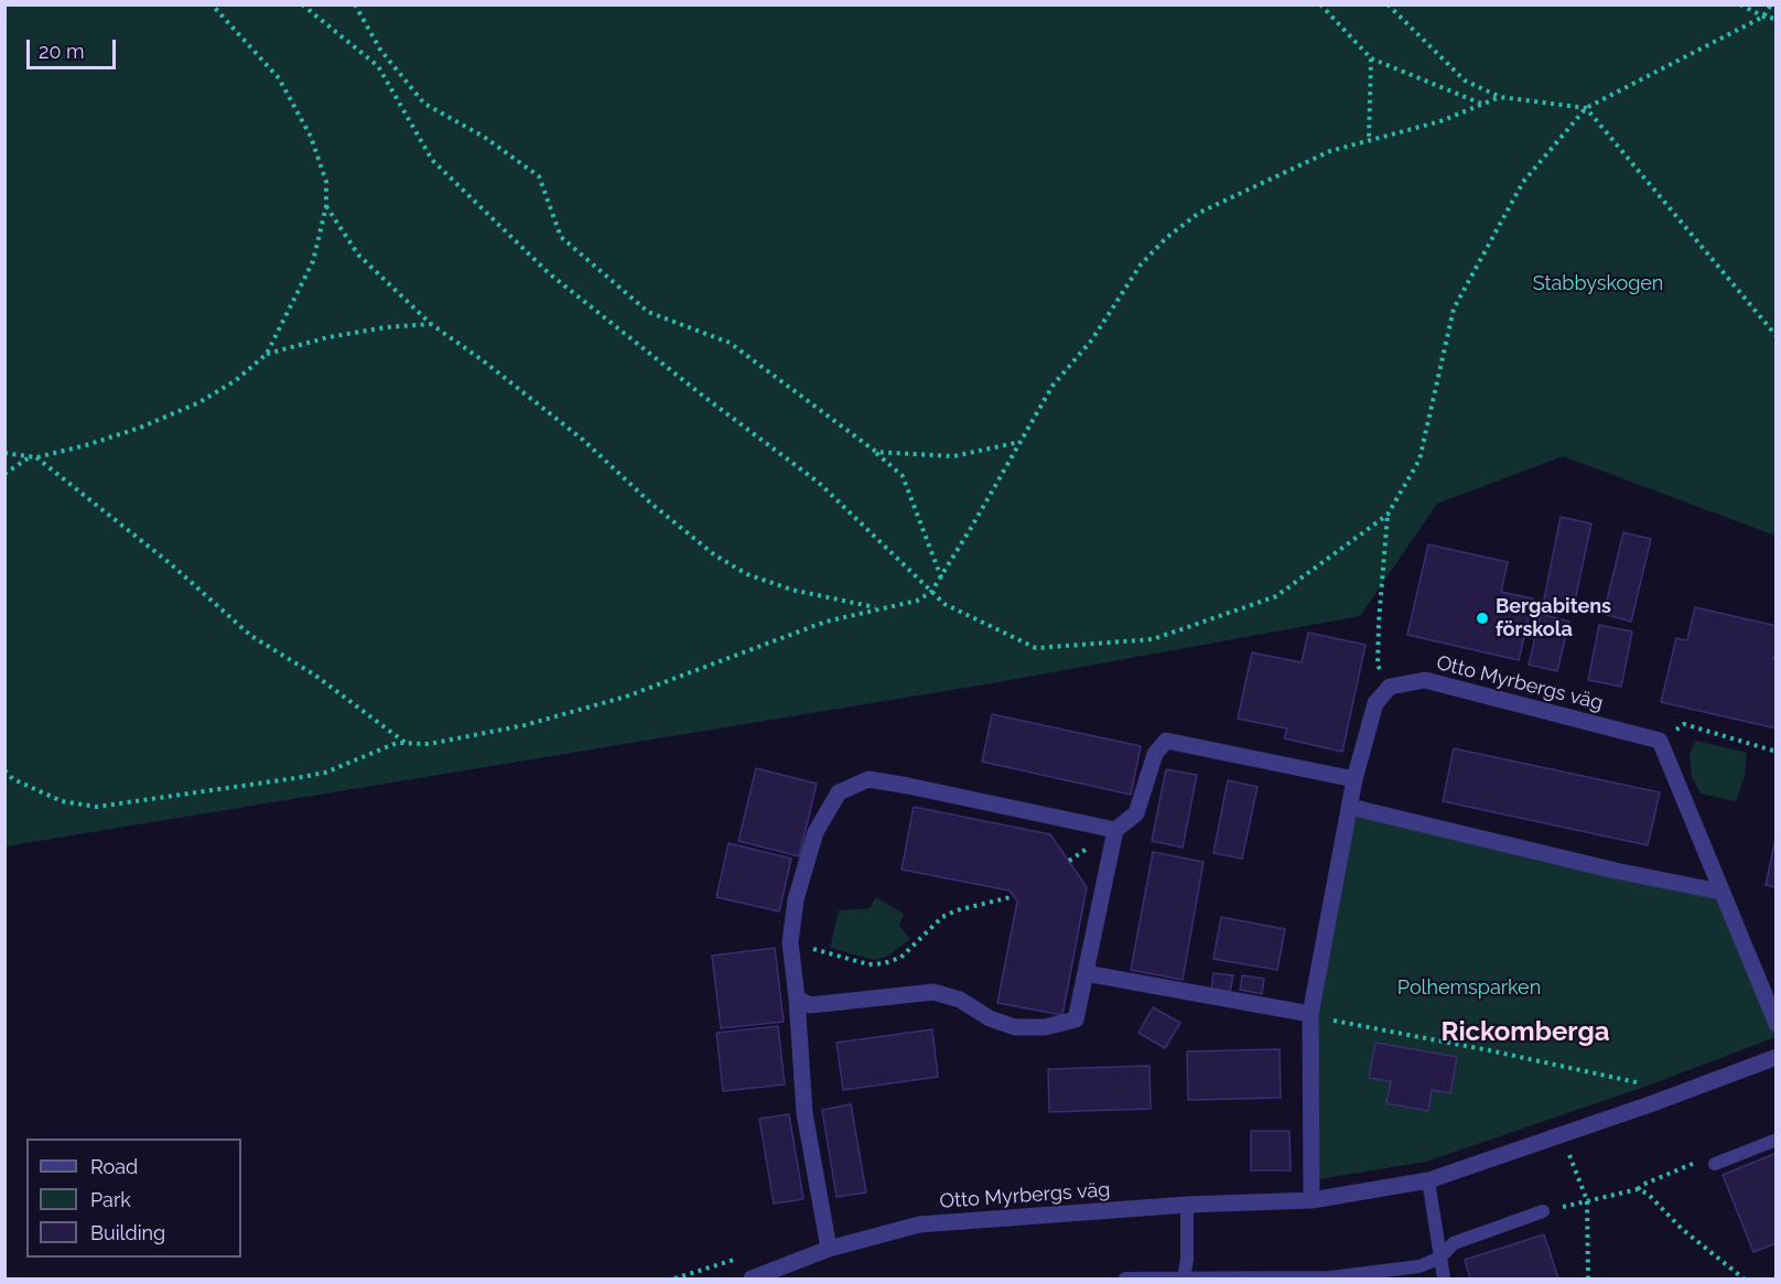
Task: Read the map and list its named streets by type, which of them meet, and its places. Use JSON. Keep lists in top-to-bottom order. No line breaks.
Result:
{"streets":{"street":["Otto Myrbergs väg"]},"districts":["Rickomberga"],"parks":["Stabbyskogen","Polhemsparken"],"places":["Bergabitens förskola"],"legend":["Road","Park","Building"],"scale_bar":"20 m"}
